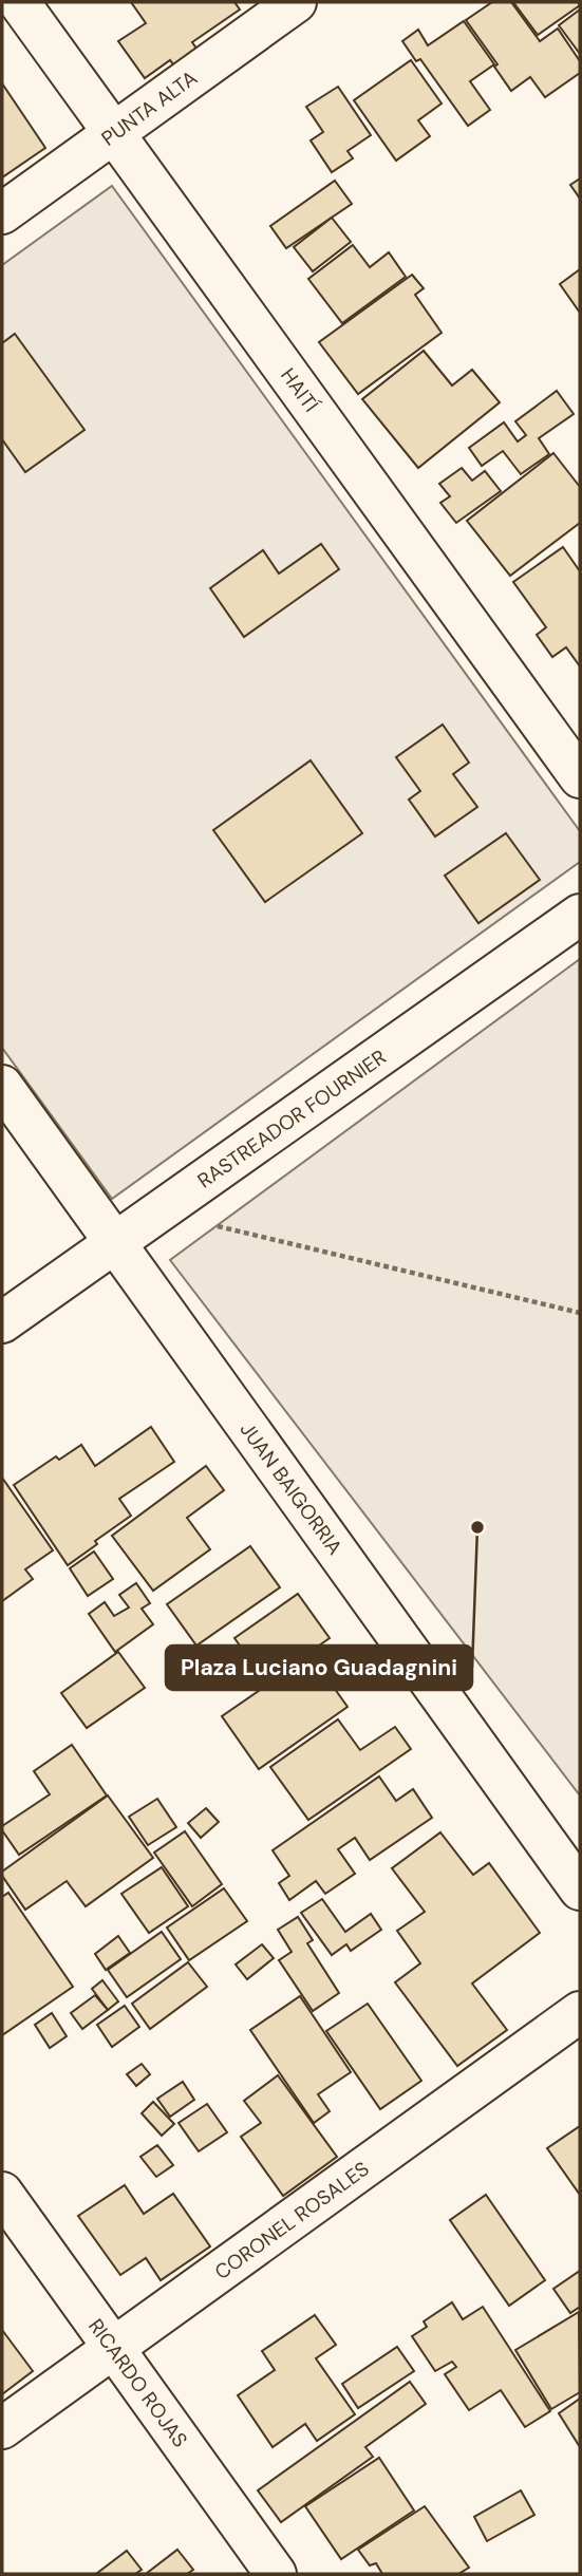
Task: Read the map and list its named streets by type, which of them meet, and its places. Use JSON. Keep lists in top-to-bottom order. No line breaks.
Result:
{"streets":{"street":["PUNTA ALTA","HAITÍ","RASTREADOR FOURNIER","JUAN BAIGORRIA","CORONEL ROSALES","RICARDO ROJAS"]},"crossings":[["PUNTA ALTA","HAITÍ"],["RASTREADOR FOURNIER","JUAN BAIGORRIA"],["CORONEL ROSALES","RICARDO ROJAS"]],"places":["Plaza Luciano Guadagnini"]}
